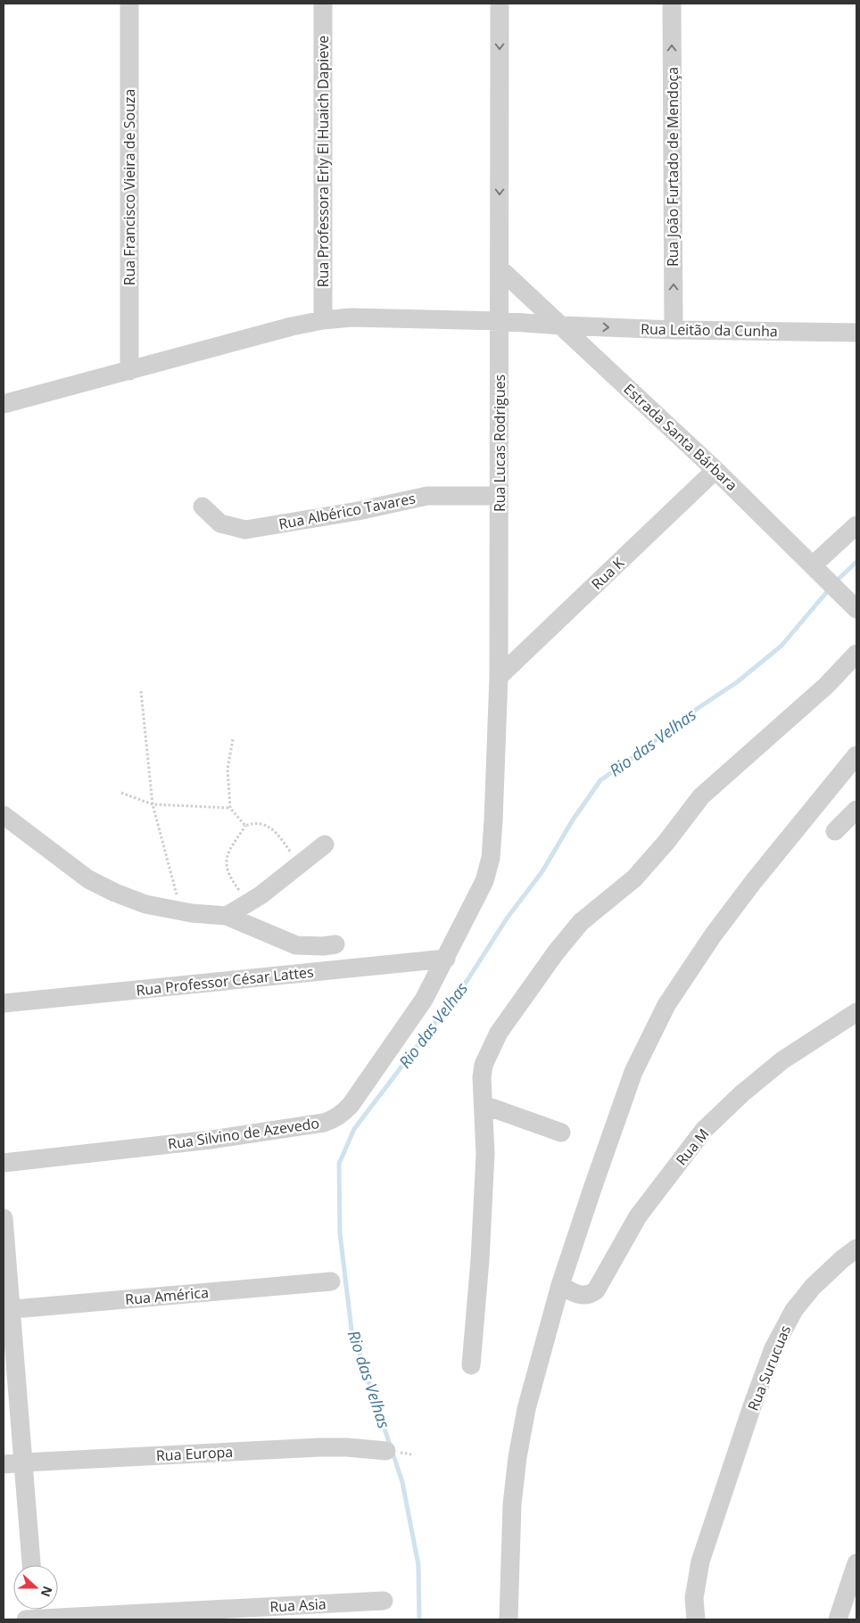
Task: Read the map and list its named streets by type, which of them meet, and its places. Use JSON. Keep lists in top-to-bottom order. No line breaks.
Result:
{"streets":{"street":["Rua Professora Erly El Huaich Dapieve","Rua João Furtado de Mendoça","Rua Francisco Vieira de Souza","Rua Leitão da Cunha","Estrada Santa Bárbara","Rua Lucas Rodrigues","Rua Albérico Tavares","Rua K","Rua Professor César Lattes","Rua Silvino de Azevedo","Rua M","Rua América","Rua Surucuas","Rua Europa","Rua Asia"]},"crossings":[["Rua Professora Erly El Huaich Dapieve","Rua Leitão da Cunha"],["Rua João Furtado de Mendoça","Rua Leitão da Cunha"],["Rua Francisco Vieira de Souza","Rua Leitão da Cunha"],["Rua Leitão da Cunha","Estrada Santa Bárbara"],["Rua Leitão da Cunha","Rua Lucas Rodrigues"],["Estrada Santa Bárbara","Rua Lucas Rodrigues"],["Estrada Santa Bárbara","Rua K"],["Rua Lucas Rodrigues","Rua Albérico Tavares"],["Rua Lucas Rodrigues","Rua K"],["Rua Lucas Rodrigues","Rua Silvino de Azevedo"],["Rua Professor César Lattes","Rua Silvino de Azevedo"]],"one_way":["Rua João Furtado de Mendoça"],"water":["Rio das Velhas"],"north":"right"}
